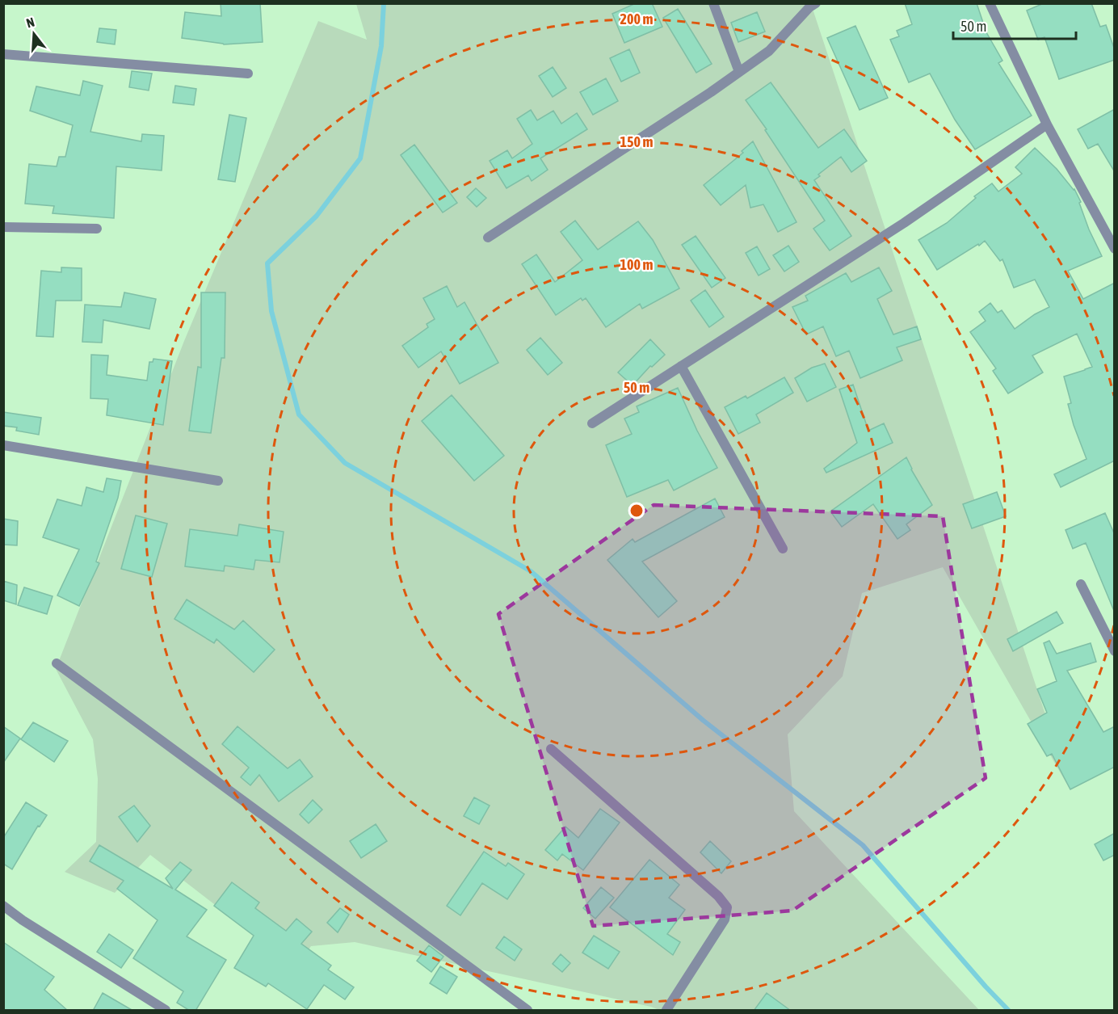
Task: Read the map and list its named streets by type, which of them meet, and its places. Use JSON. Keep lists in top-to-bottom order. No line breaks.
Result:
{"scale_bar":"50 m","north":"top","rings":["200 m","150 m","100 m","50 m"]}
